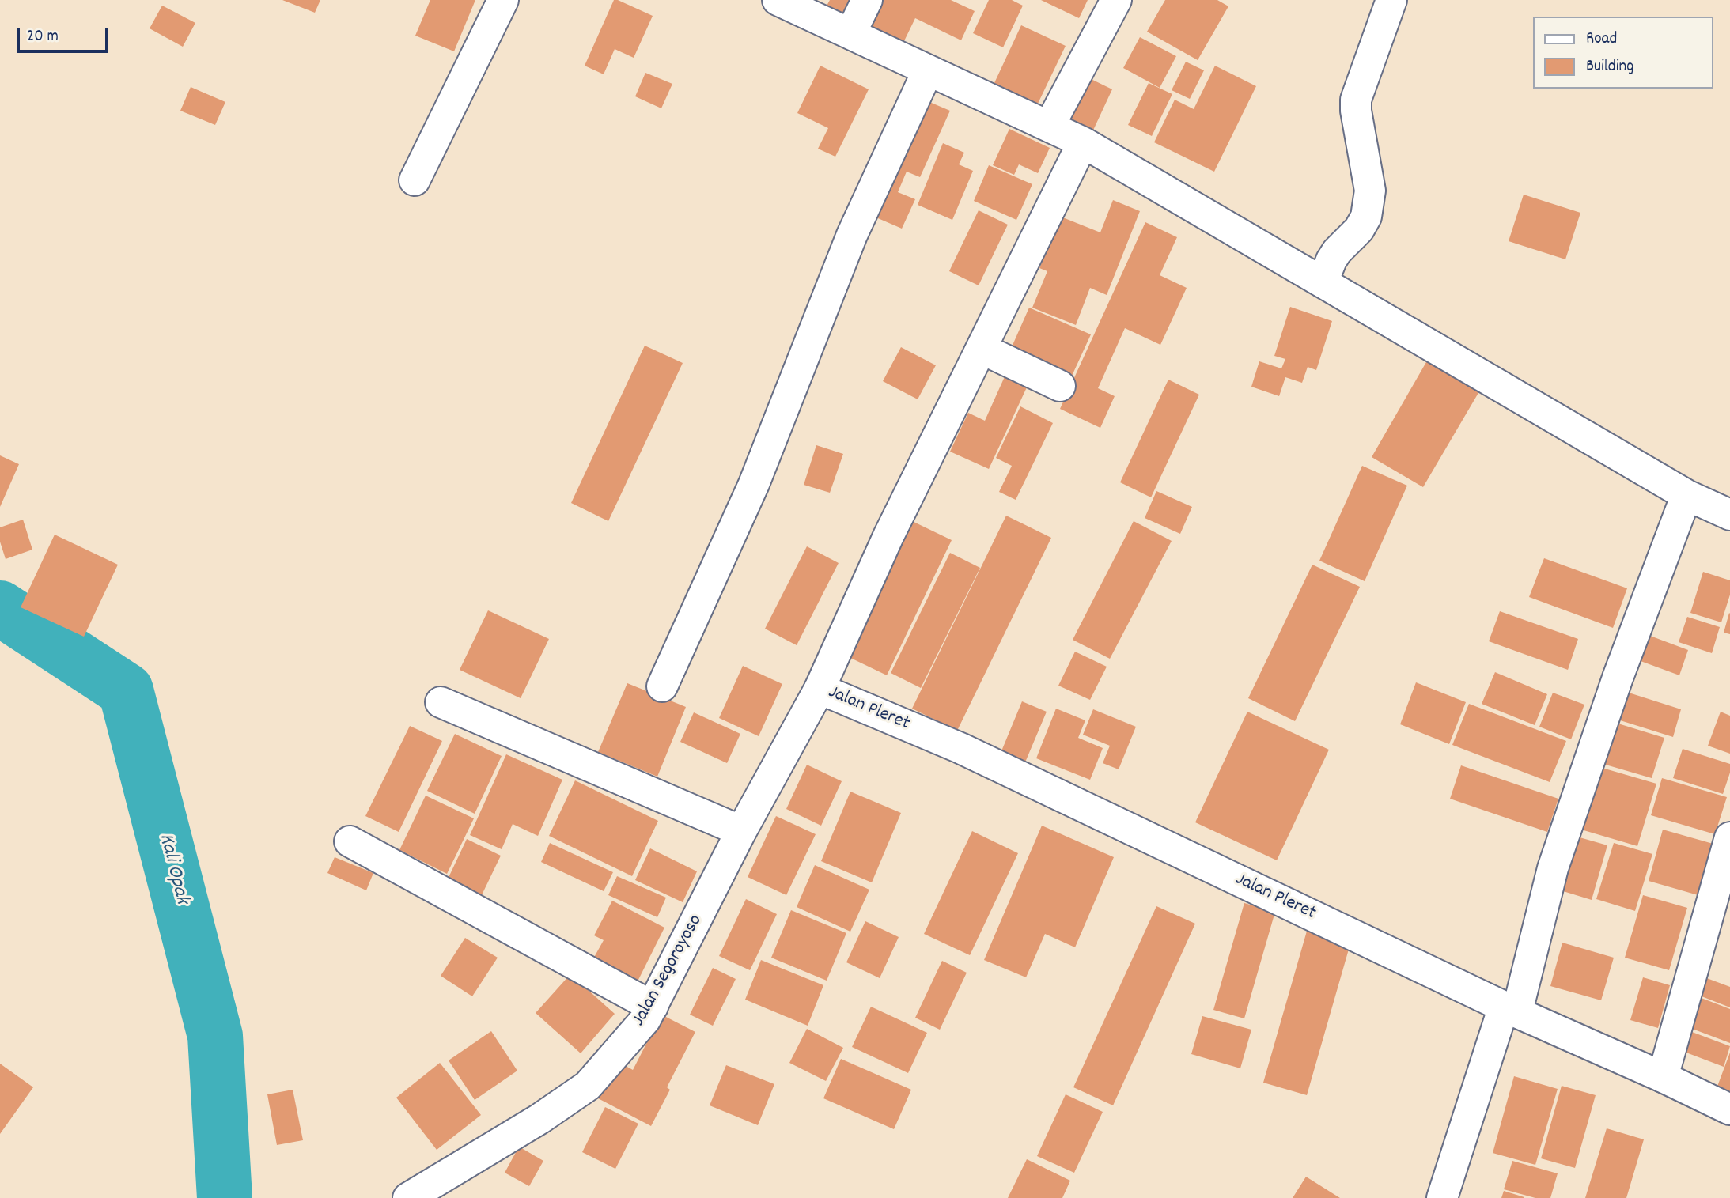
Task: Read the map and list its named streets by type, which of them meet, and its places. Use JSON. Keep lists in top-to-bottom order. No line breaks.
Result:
{"streets":{"street":["Jalan Pleret","Jalan Segoroyoso"]},"crossings":[["Jalan Pleret","Jalan Segoroyoso"]],"water":["Kali Opak"],"legend":["Road","Building"],"scale_bar":"20 m"}
